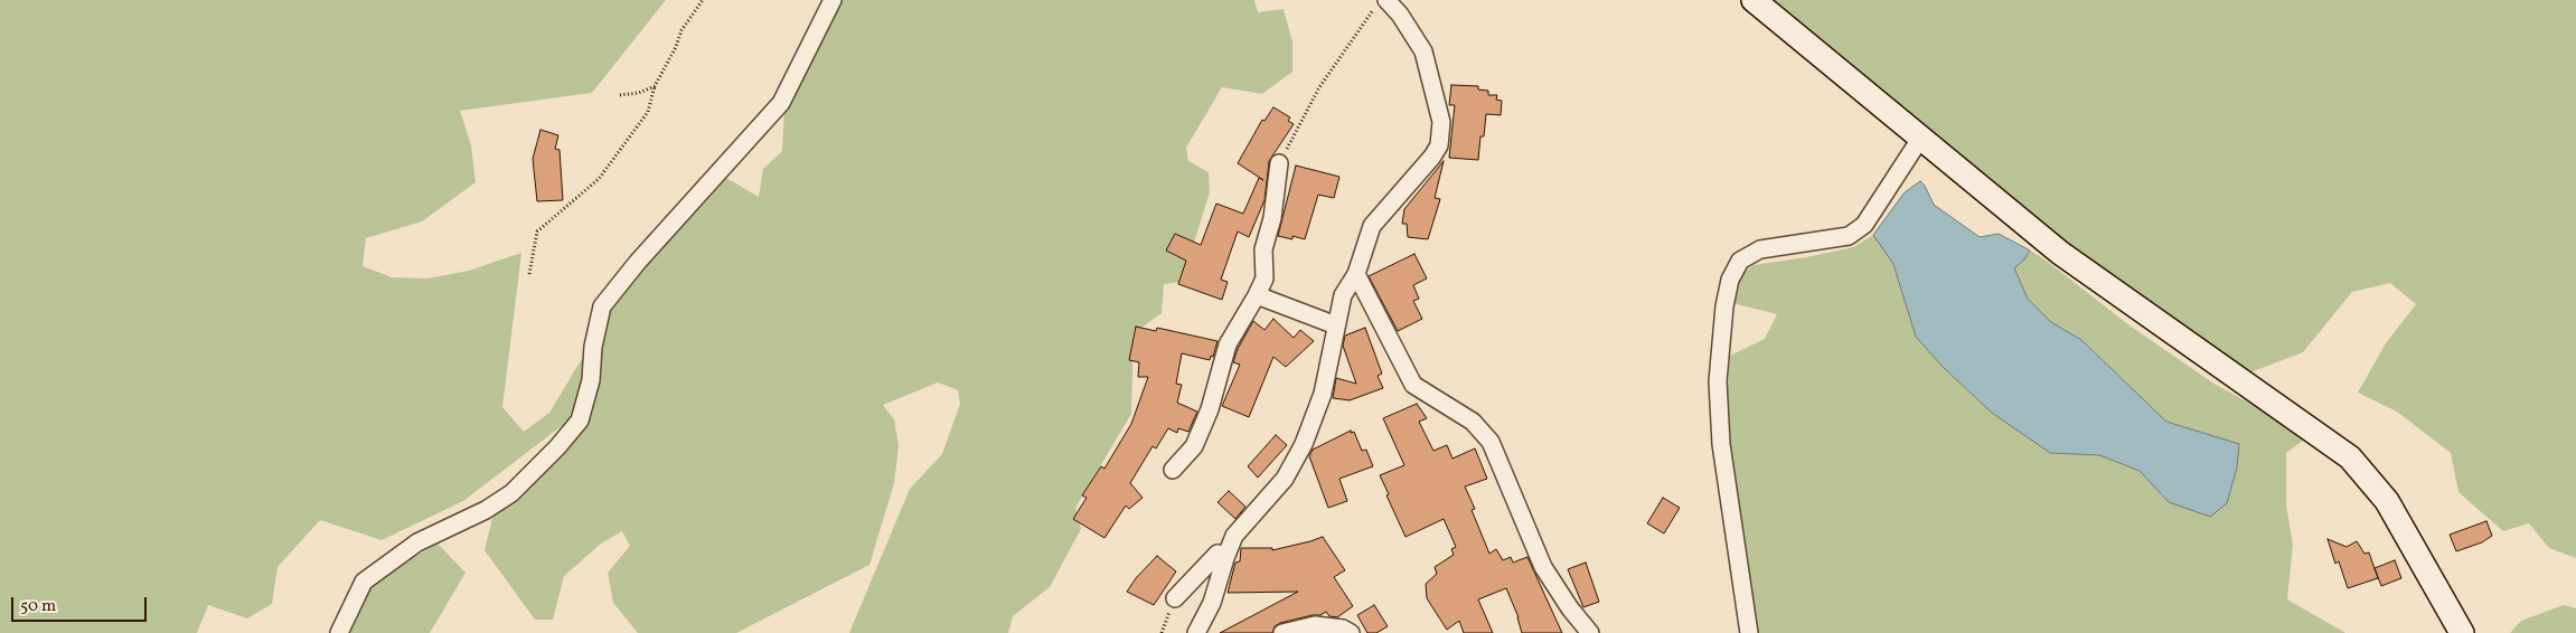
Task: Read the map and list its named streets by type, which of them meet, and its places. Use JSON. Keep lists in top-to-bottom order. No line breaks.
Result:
{"scale_bar":"50 m"}
